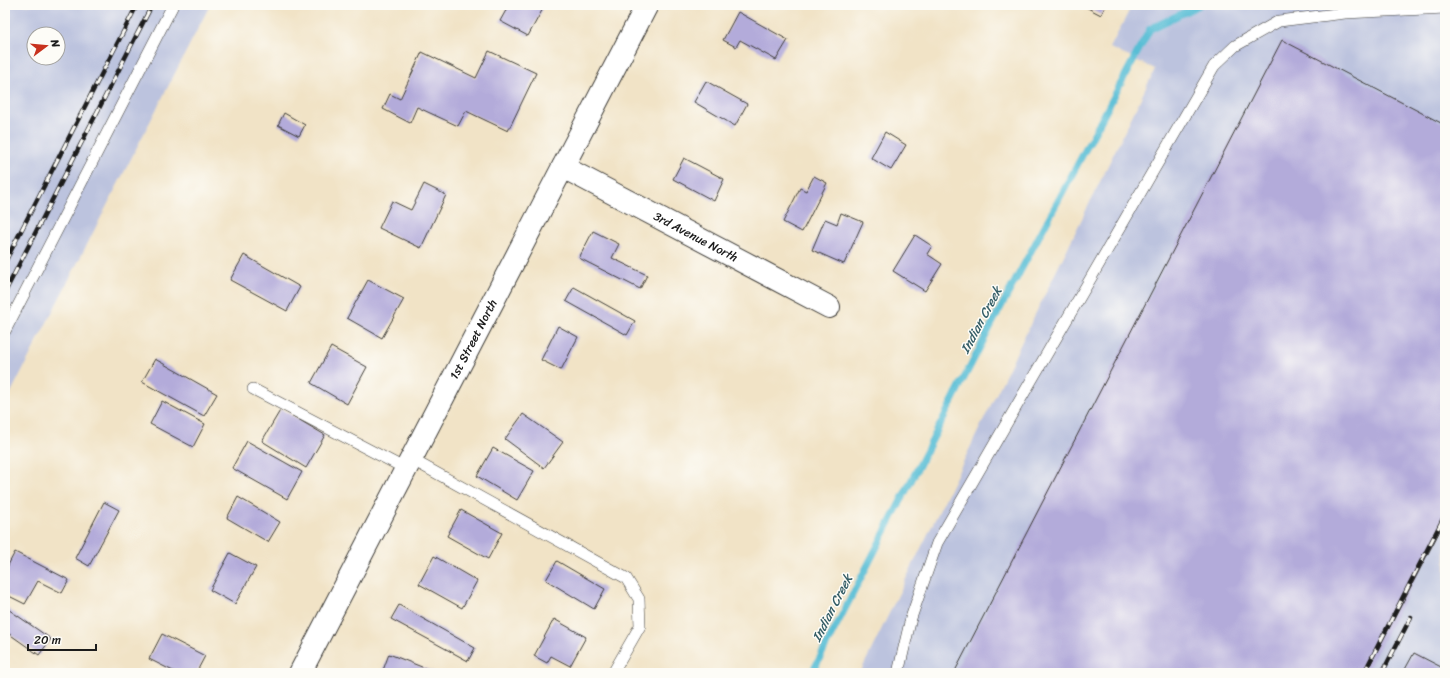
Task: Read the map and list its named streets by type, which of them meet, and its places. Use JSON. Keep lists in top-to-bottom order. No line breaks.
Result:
{"streets":{"street":["3rd Avenue North","1st Street North"]},"crossings":[["3rd Avenue North","1st Street North"]],"water":["Indian Creek"],"scale_bar":"20 m","north":"right"}
